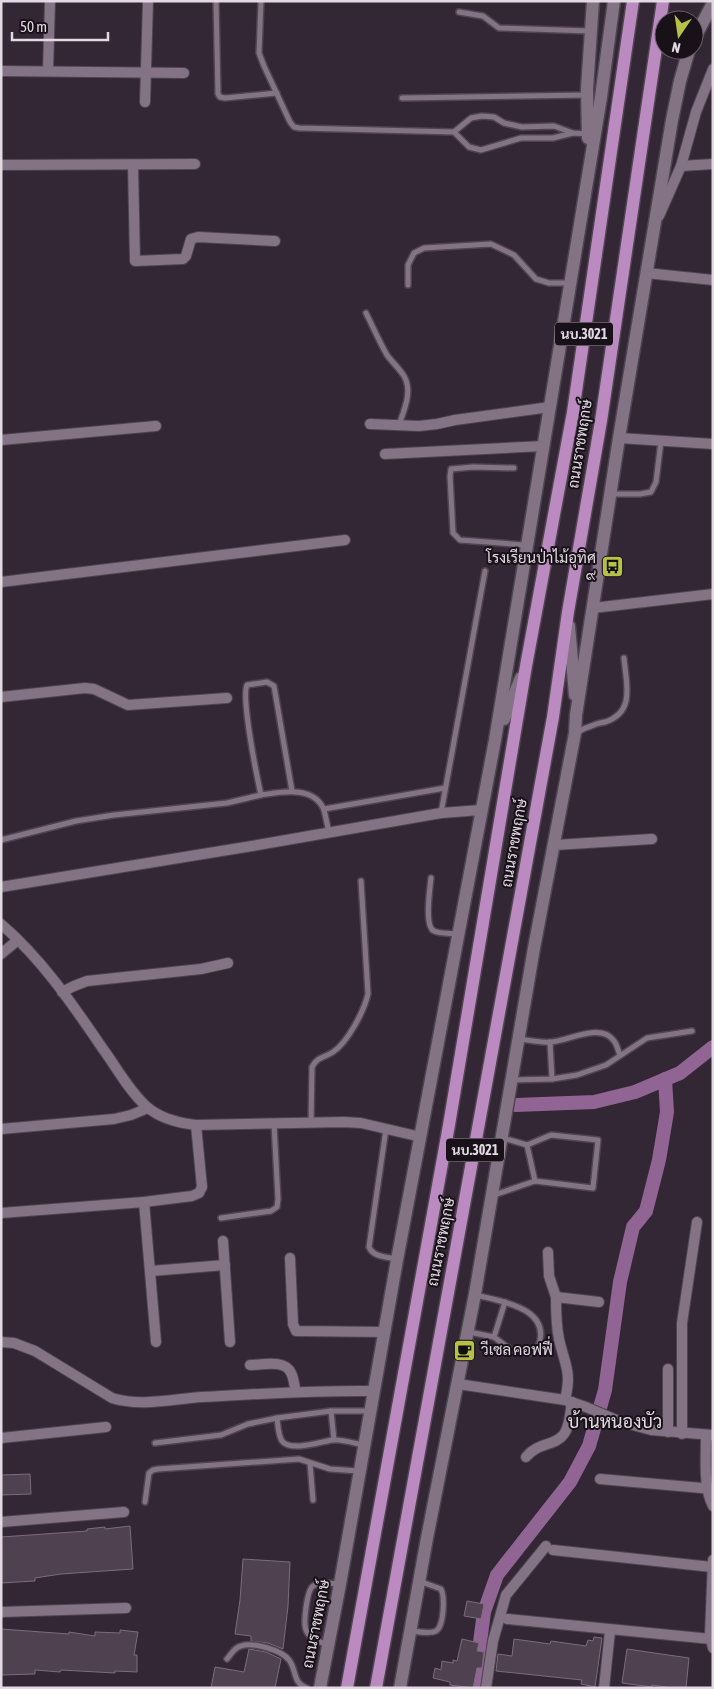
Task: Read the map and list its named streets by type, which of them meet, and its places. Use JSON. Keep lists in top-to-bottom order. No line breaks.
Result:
{"streets":{"main road":["นบ.3021","ถนนราชพฤกษ์"]},"districts":["บ้านหนองบัว"],"places":{"bus stop":["โรงเรียนป่าไม้อุทิศ ๙"],"cafe":["วีเซล คอฟฟี่"]},"scale_bar":"50 m","north":"bottom"}
